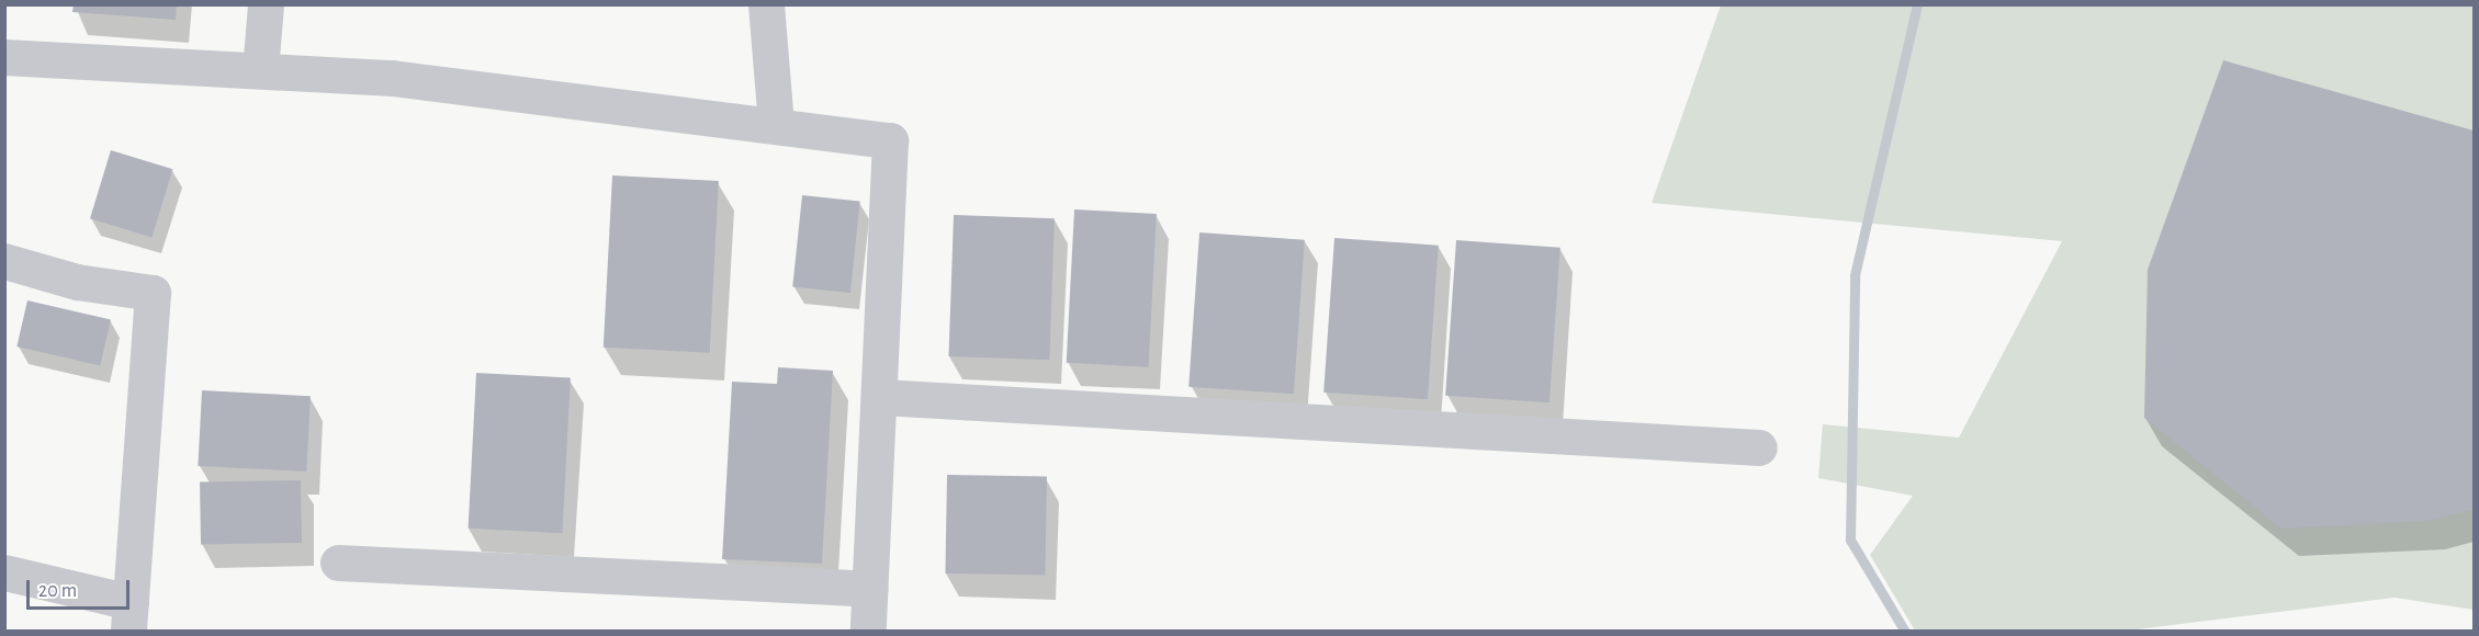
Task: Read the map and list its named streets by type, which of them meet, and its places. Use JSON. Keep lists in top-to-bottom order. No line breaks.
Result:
{"scale_bar":"20 m"}
